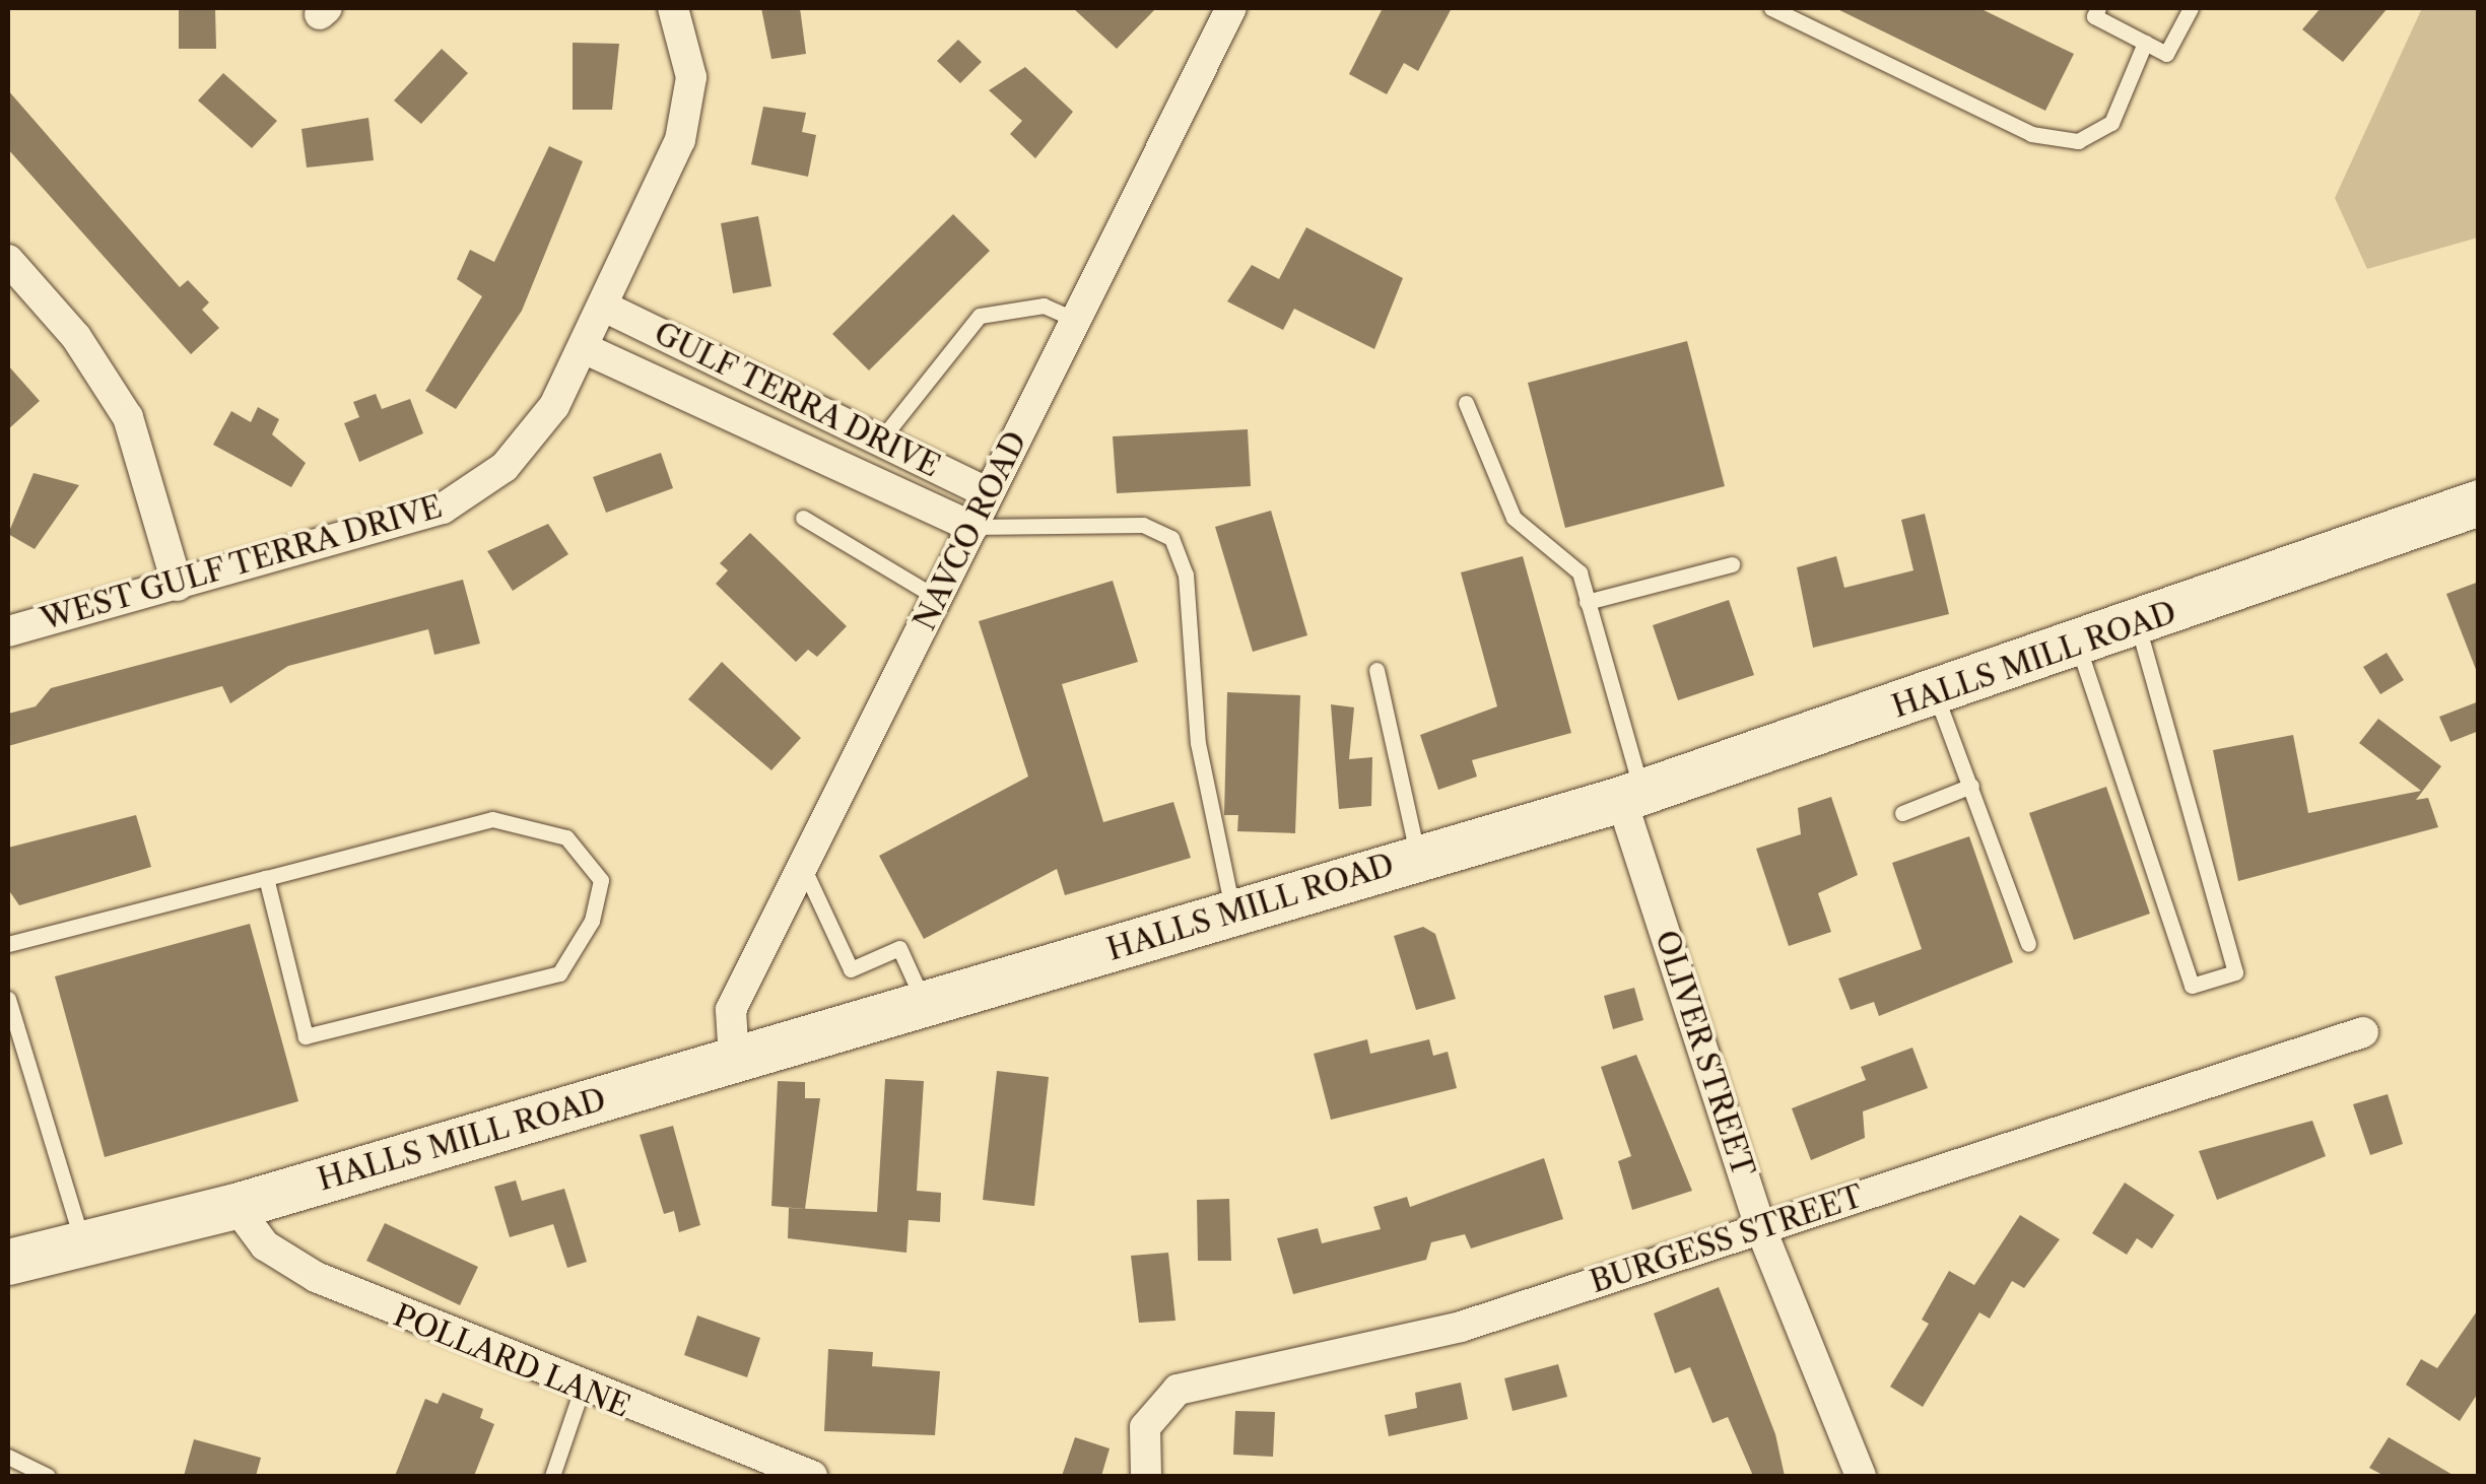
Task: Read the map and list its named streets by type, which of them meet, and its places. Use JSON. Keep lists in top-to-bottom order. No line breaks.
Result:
{"streets":{"street":["GULF TERRA DRIVE","NAVCO ROAD","WEST GULF TERRA DRIVE","HALLS MILL ROAD","OLIVER STREET","BURGESS STREET","POLLARD LANE"]},"crossings":[["GULF TERRA DRIVE","NAVCO ROAD"],["GULF TERRA DRIVE","WEST GULF TERRA DRIVE"],["NAVCO ROAD","HALLS MILL ROAD"],["HALLS MILL ROAD","OLIVER STREET"],["HALLS MILL ROAD","POLLARD LANE"],["OLIVER STREET","BURGESS STREET"]]}
